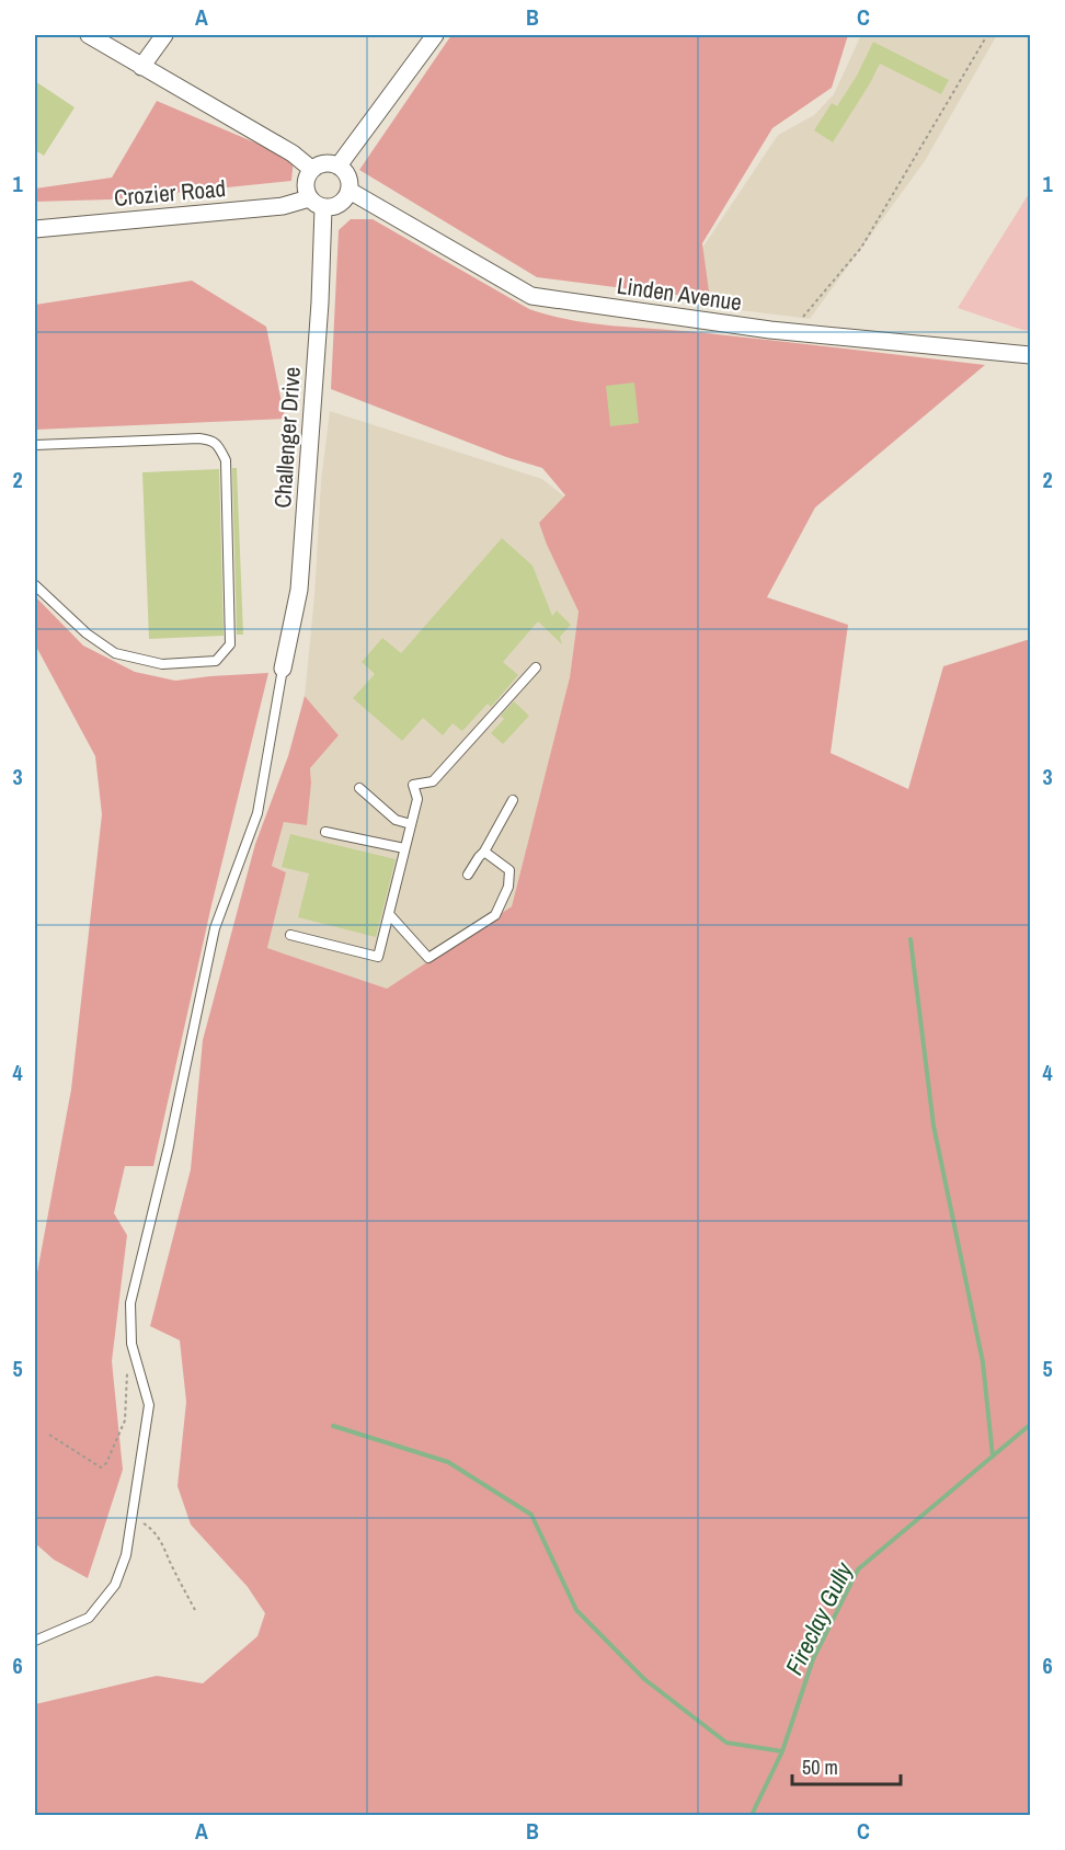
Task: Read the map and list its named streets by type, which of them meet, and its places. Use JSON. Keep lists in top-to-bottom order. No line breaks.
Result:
{"streets":{"street":["Crozier Road","Linden Avenue","Challenger Drive"]},"crossings":[["Crozier Road","Linden Avenue"],["Crozier Road","Challenger Drive"],["Linden Avenue","Challenger Drive"]],"water":["Fireclay Gully"],"scale_bar":"50 m","grid":{"columns":["A","B","C"],"rows":["1","2","3","4","5","6"]}}
